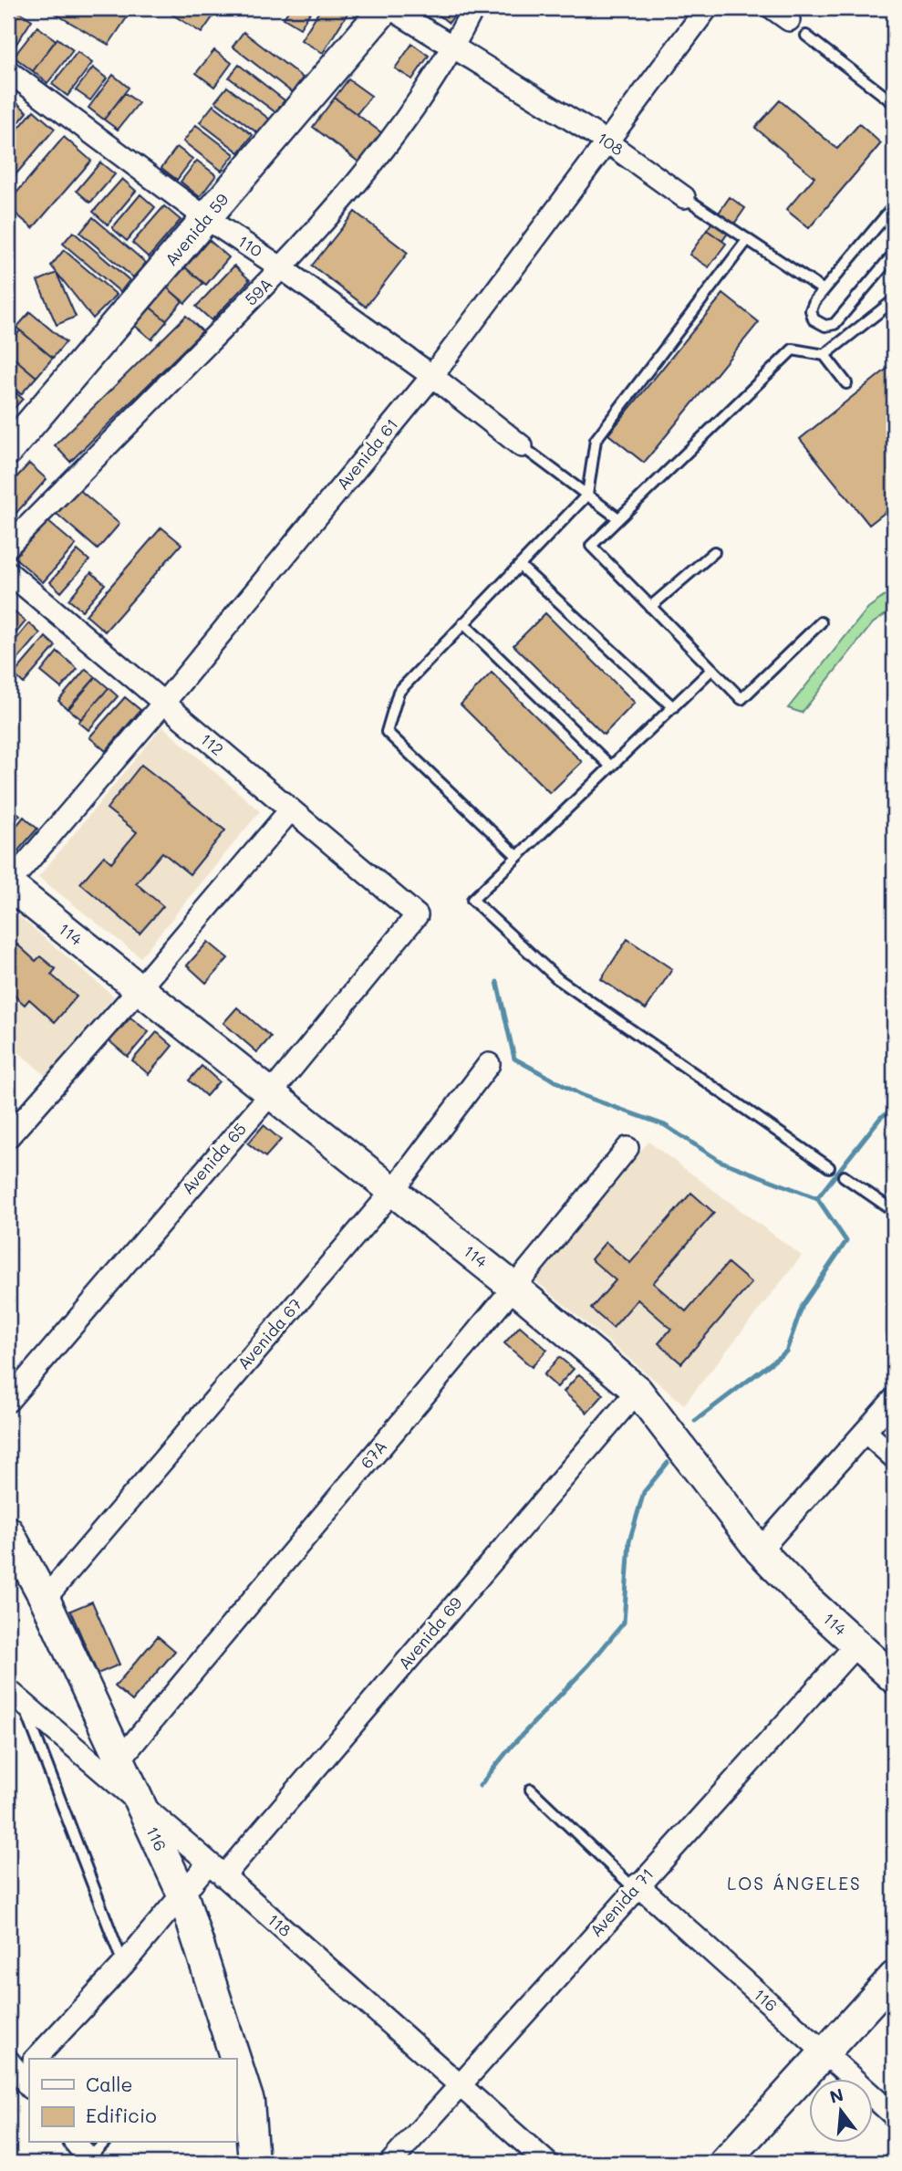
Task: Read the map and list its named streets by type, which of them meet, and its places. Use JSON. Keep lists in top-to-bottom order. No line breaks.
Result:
{"streets":{"street":["108","Avenida 59","110","59A","Avenida 61","112","114","Avenida 65","Avenida 67","67A","Avenida 69","116","Avenida 71","118"]},"crossings":[["108","59A"],["108","Avenida 61"],["Avenida 59","110"],["110","59A"],["110","Avenida 61"],["Avenida 61","112"],["Avenida 61","114"],["112","Avenida 65"],["114","Avenida 65"],["114","Avenida 67"],["114","67A"],["114","Avenida 69"],["114","Avenida 71"],["Avenida 67","116"],["67A","116"],["Avenida 69","116"],["Avenida 69","118"],["116","Avenida 71"],["116","118"],["Avenida 71","118"]],"districts":["LOS ÁNGELES"],"legend":["Calle","Edificio"],"north":"top"}
